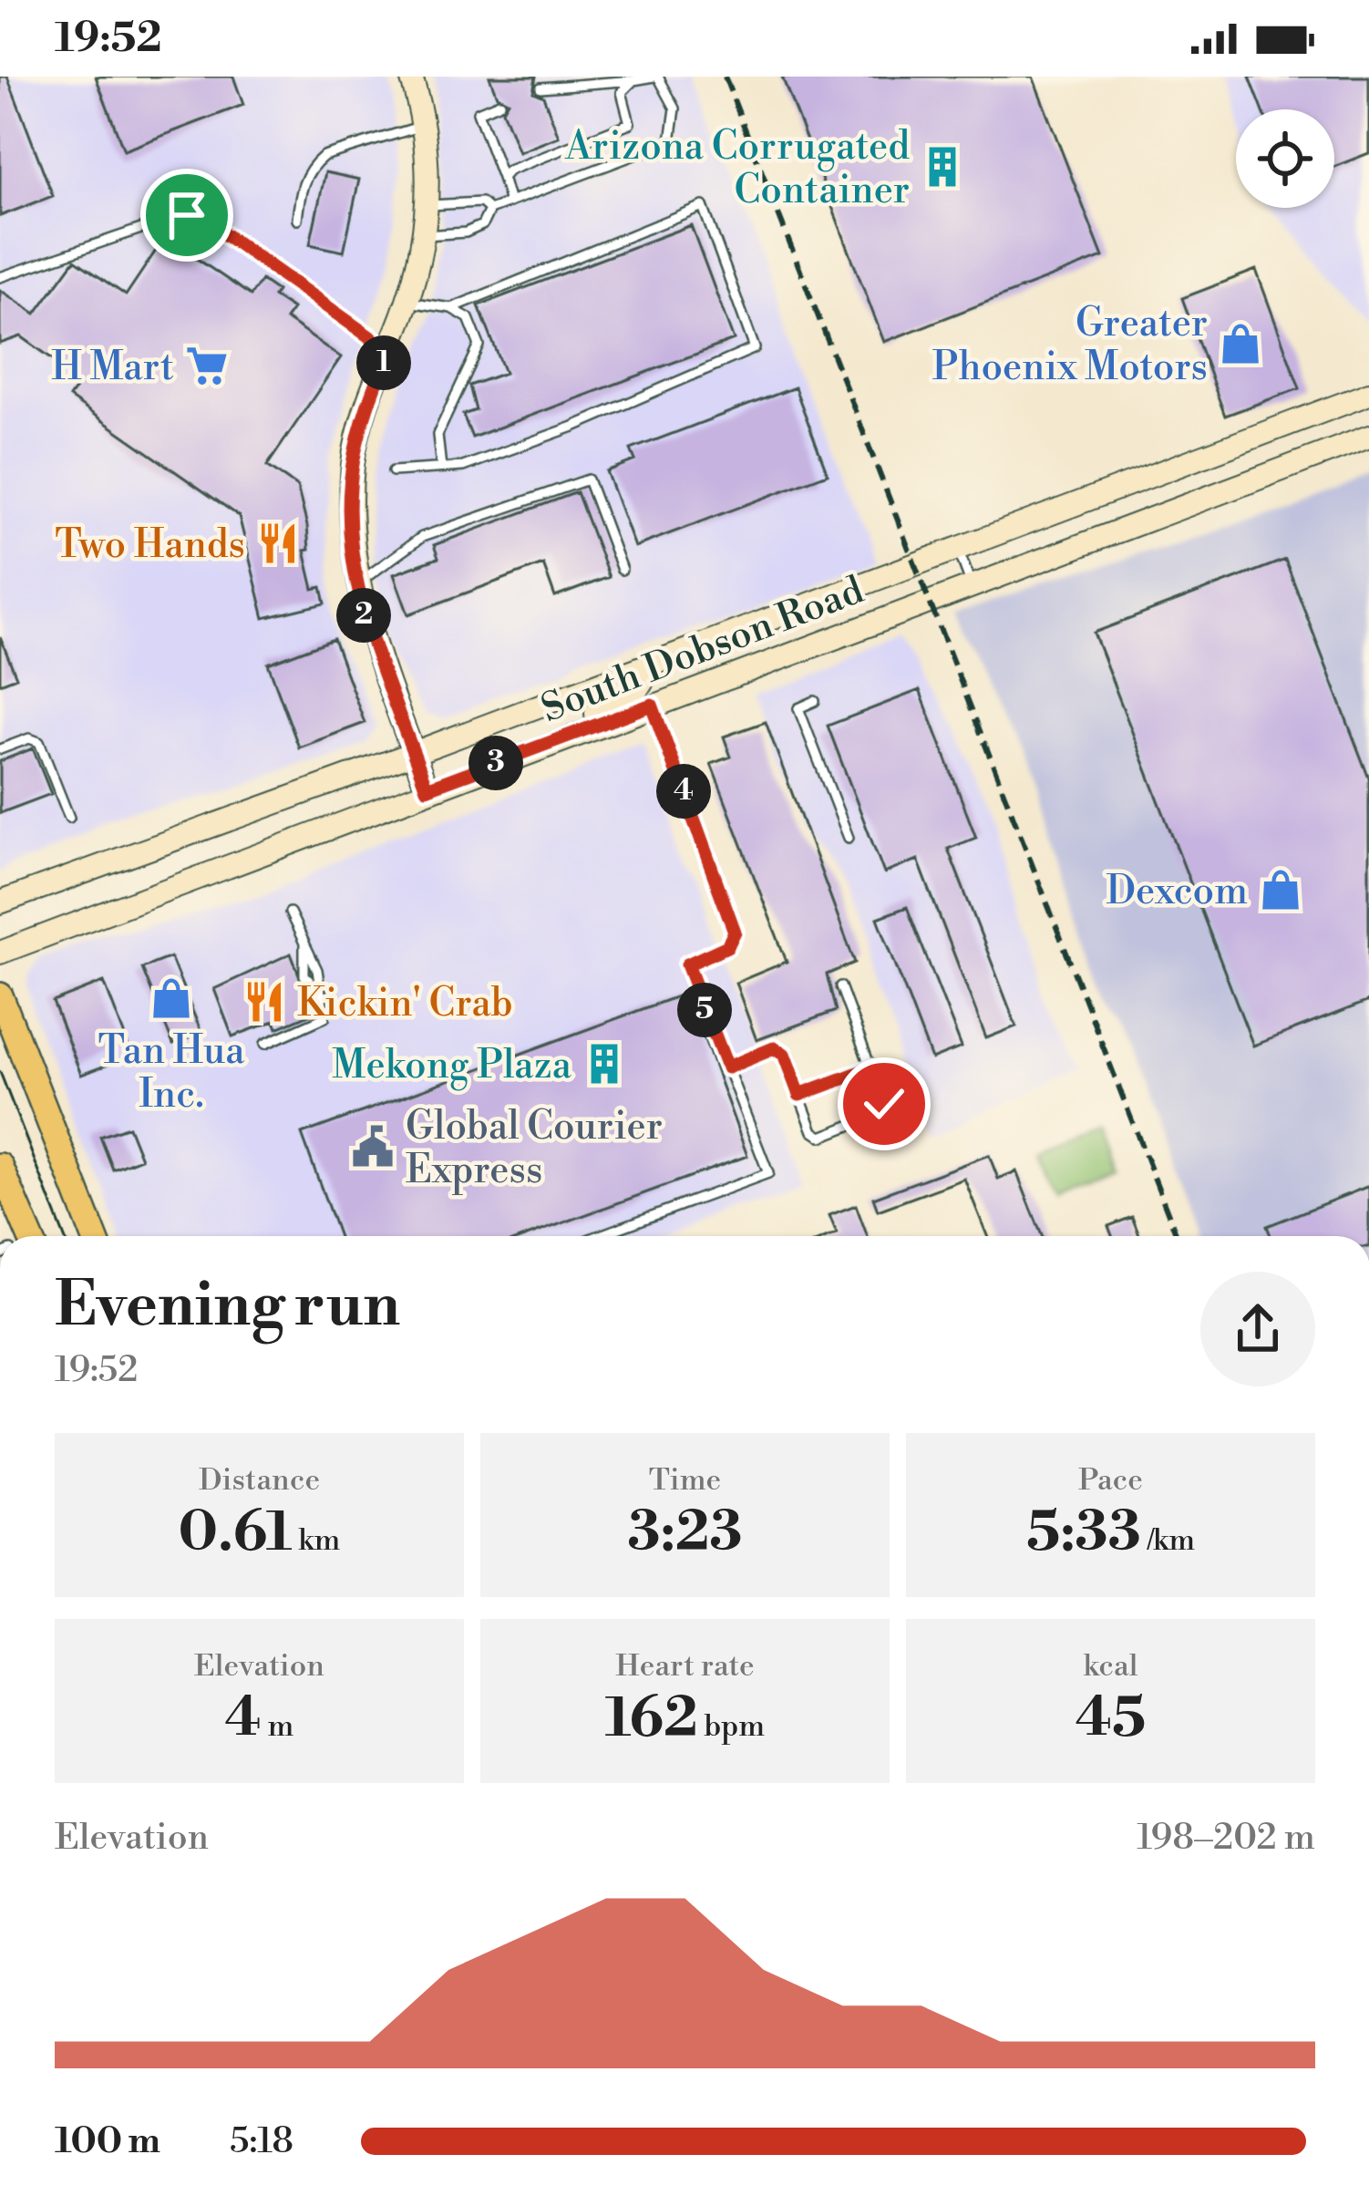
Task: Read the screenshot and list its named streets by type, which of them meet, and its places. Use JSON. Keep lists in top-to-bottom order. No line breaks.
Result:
{"streets":{"main road":["South Dobson Road"]},"places":{"building":["Arizona Corrugated Container","Mekong Plaza"],"shop":["Greater Phoenix Motors","Dexcom","Tan Hua Inc."],"supermarket":["H Mart"],"restaurant":["Two Hands","Kickin' Crab"],"public building":["Global Courier Express"]},"page":{"status":"19:52","pins":["1","2","3","4","5"],"heading":["Evening run","19:52"],"stats":[["Distance","0.61 km"],["Time","3:23"],["Pace","5:33 /km"],["Elevation","4 m"],["Heart rate","162 bpm"],["kcal","45"]],"chart":["Elevation","198–202 m"],"list":[{"name":"100 m","note":"5:18"}]}}
